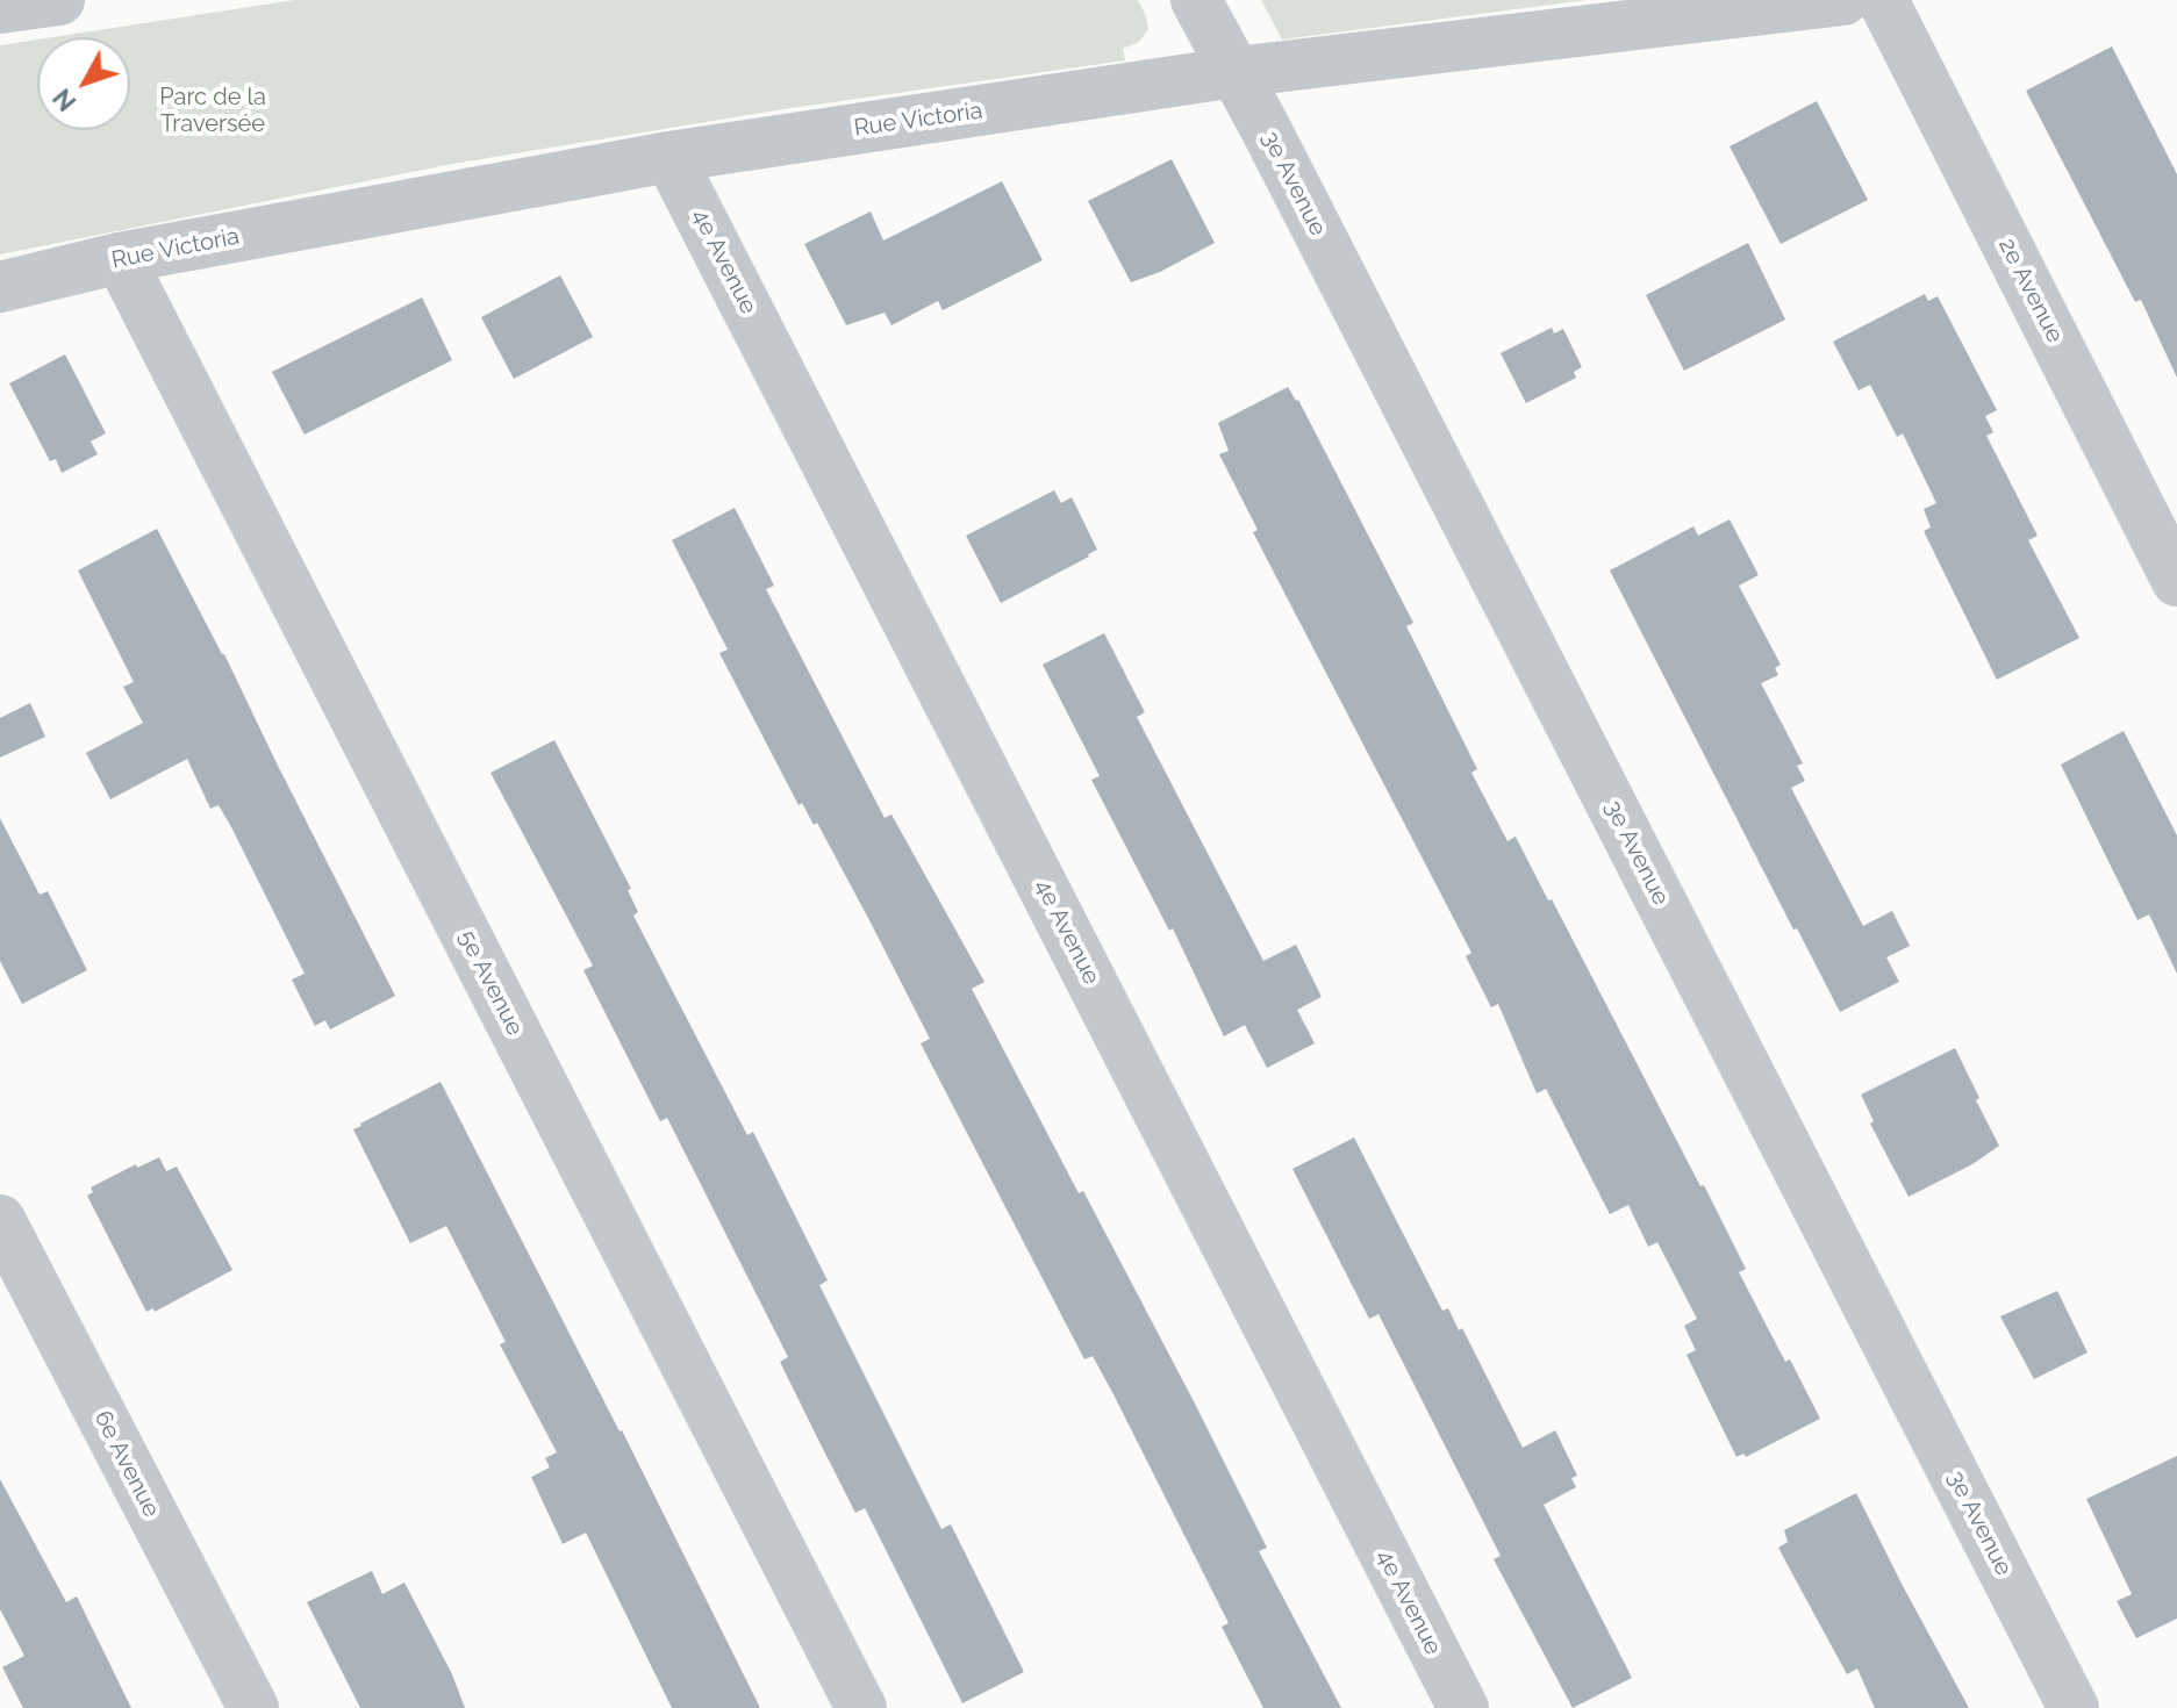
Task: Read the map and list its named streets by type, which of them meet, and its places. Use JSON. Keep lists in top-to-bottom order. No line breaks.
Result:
{"streets":{"street":["Rue Victoria","3e Avenue","4e Avenue","2e Avenue","5e Avenue","6e Avenue"]},"crossings":[["Rue Victoria","3e Avenue"],["Rue Victoria","4e Avenue"],["Rue Victoria","5e Avenue"]],"parks":["Parc de la Traversée"],"north":"bottom left"}
